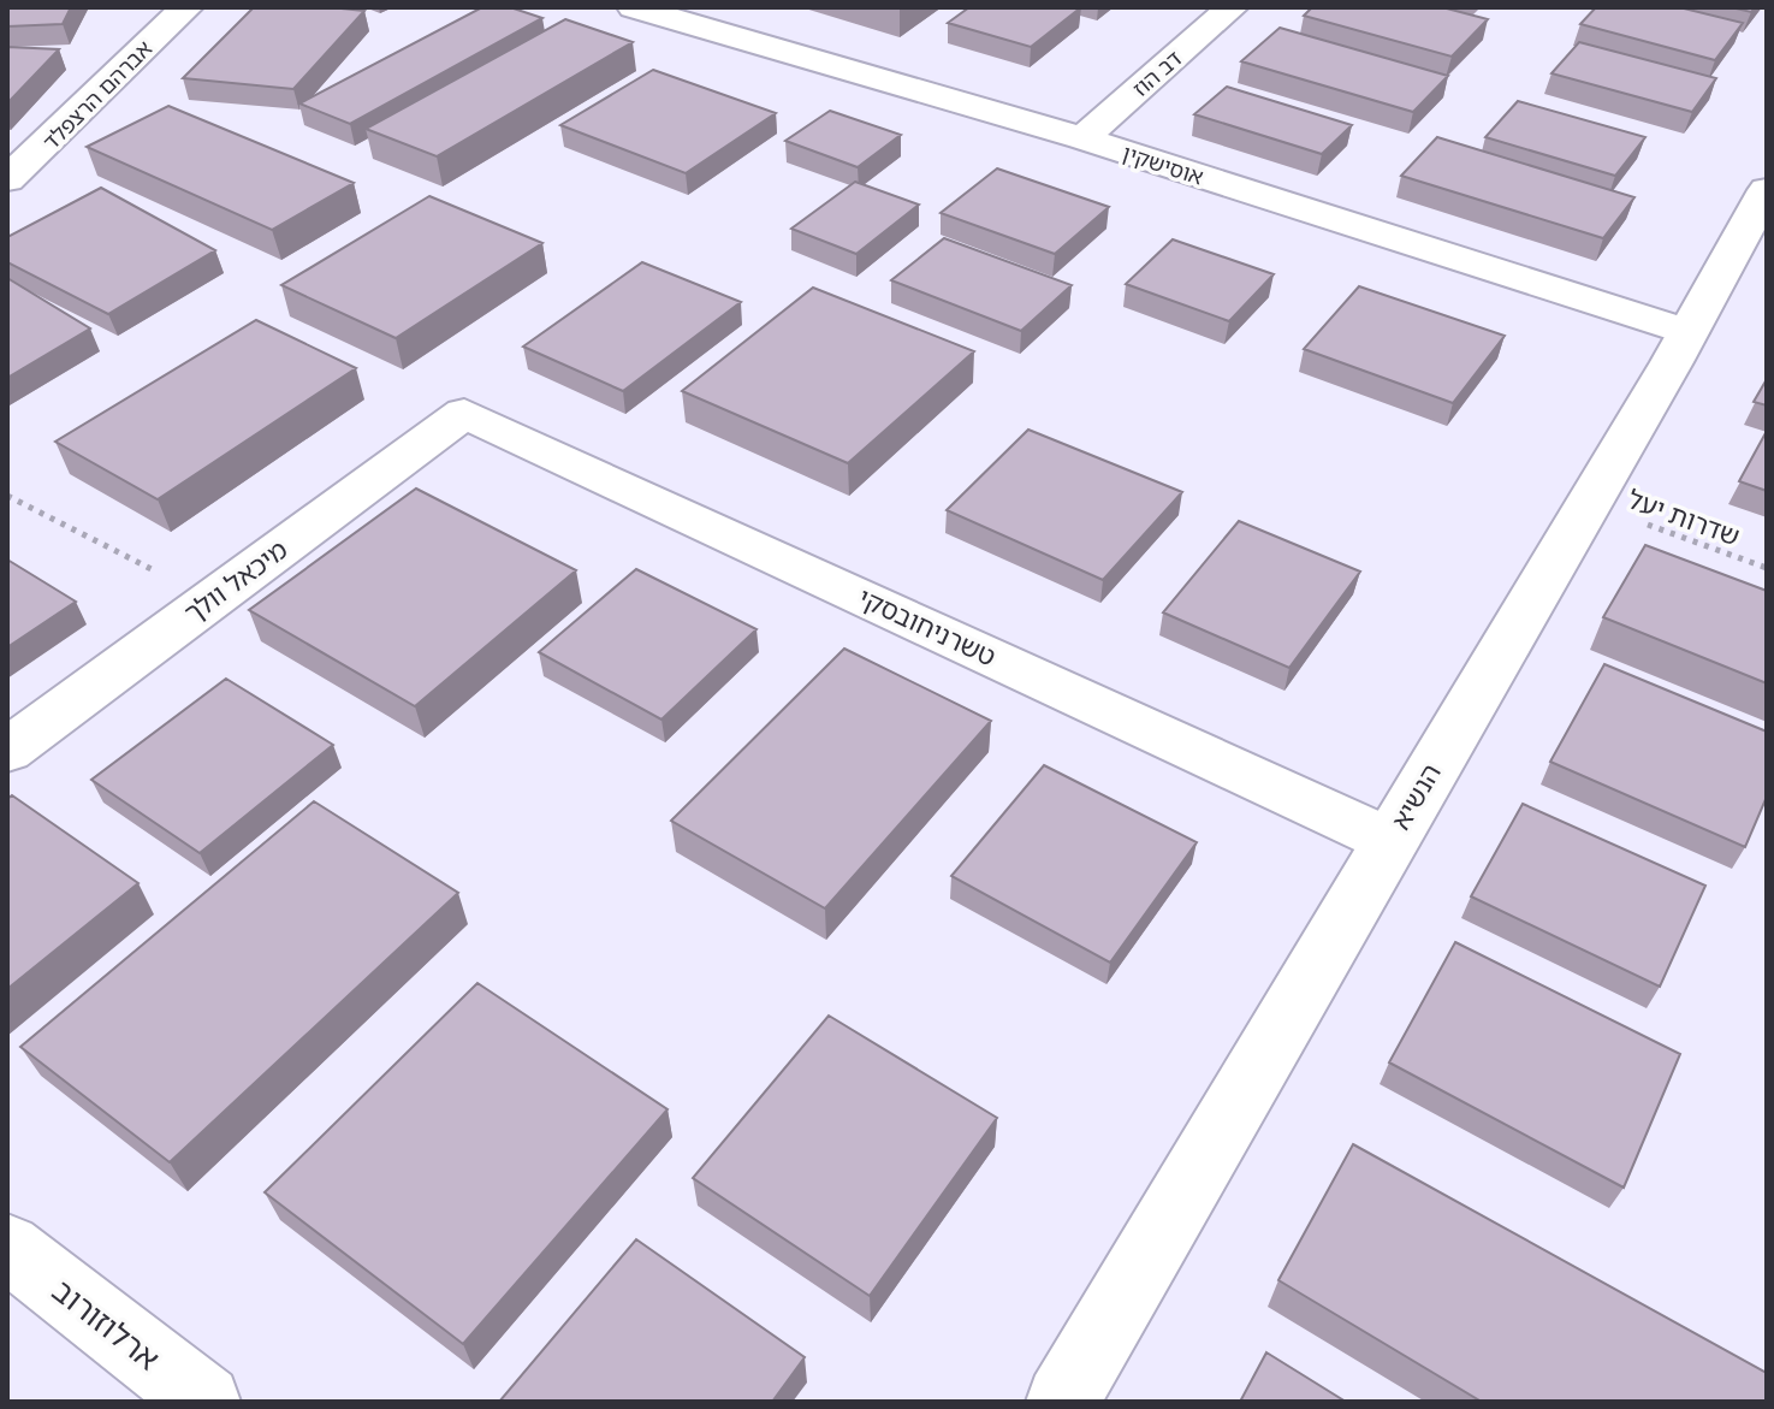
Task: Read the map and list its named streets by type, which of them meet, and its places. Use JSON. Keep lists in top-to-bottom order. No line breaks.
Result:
{"streets":{"street":["דב הוז","אברהם הרצפלד","אוסישקין","מיכאל וולך","טשרניחובסקי","הנשיא","ארלוזורוב"],"path":["שדרות יעל"]},"crossings":[["דב הוז","אוסישקין"],["אוסישקין","הנשיא"],["שדרות יעל","הנשיא"],["מיכאל וולך","טשרניחובסקי"],["טשרניחובסקי","הנשיא"]]}
